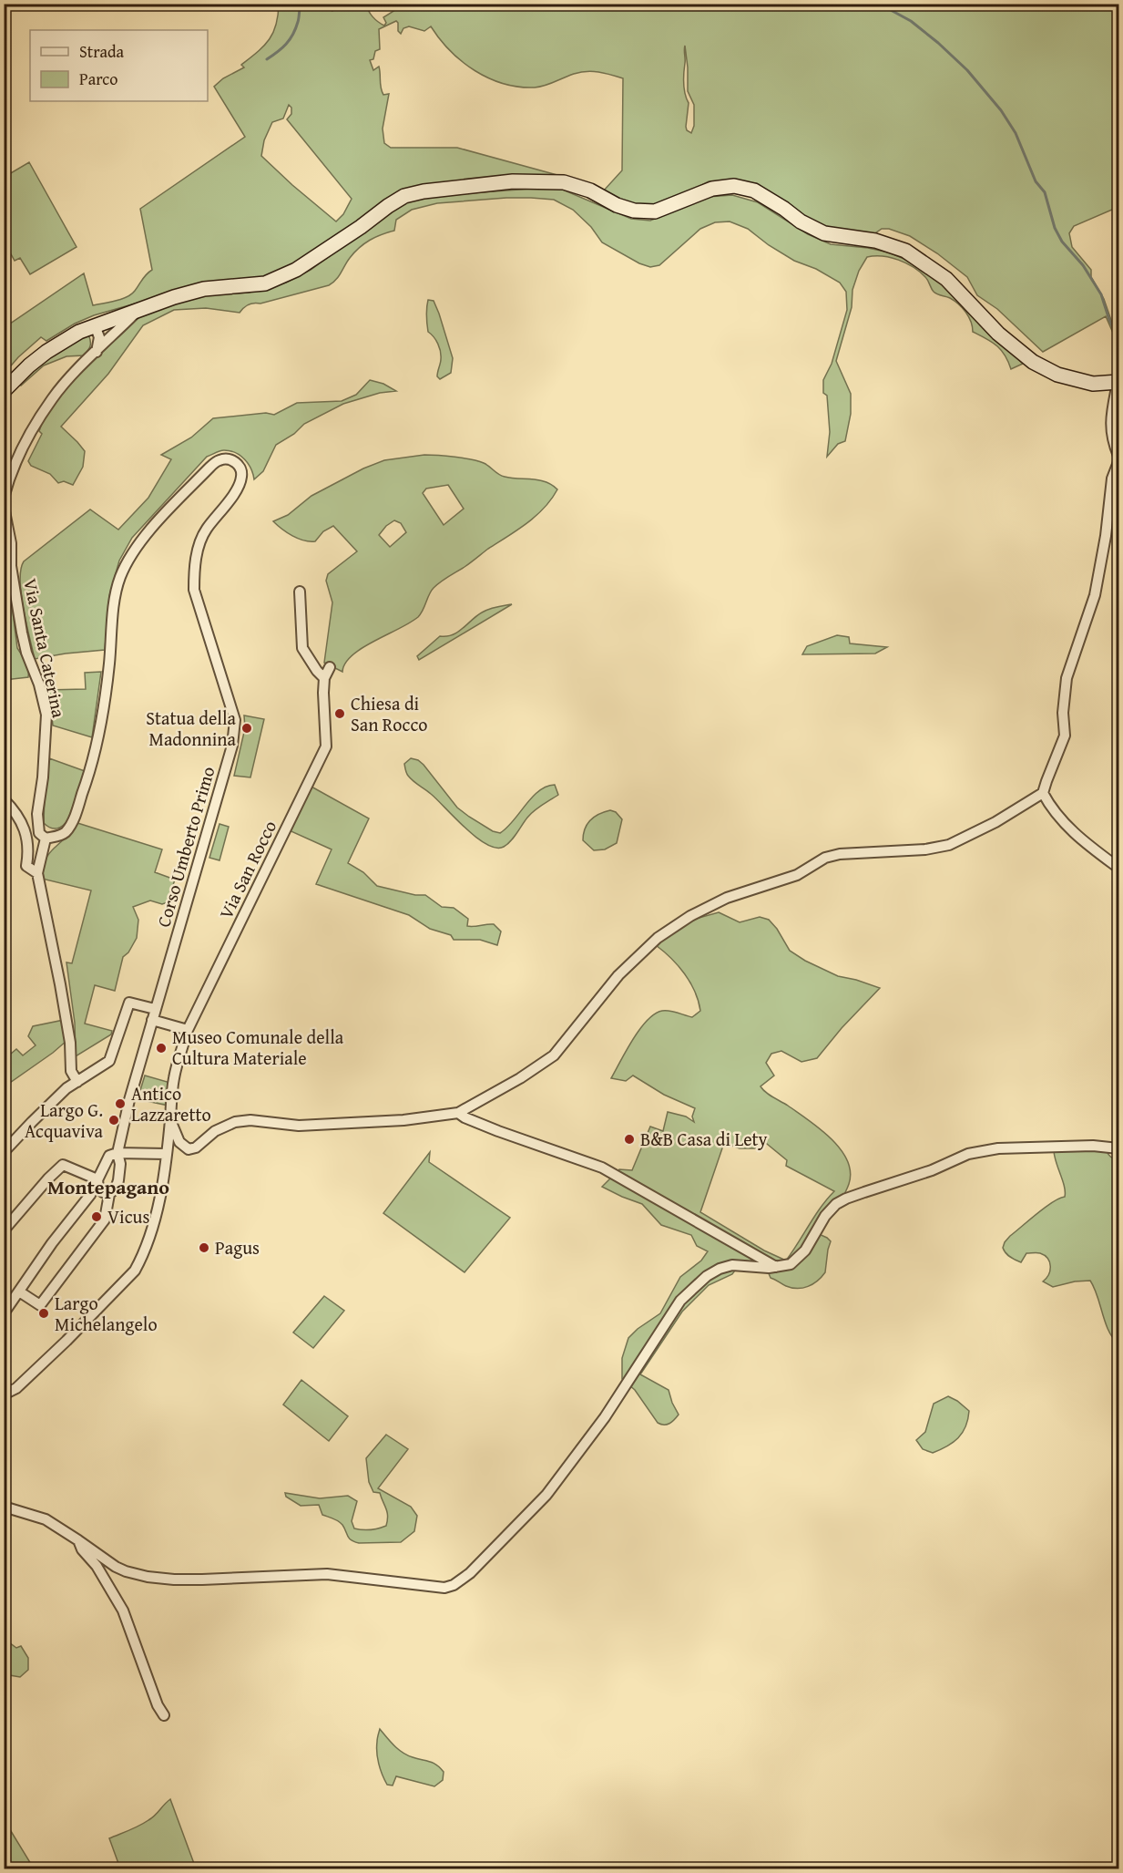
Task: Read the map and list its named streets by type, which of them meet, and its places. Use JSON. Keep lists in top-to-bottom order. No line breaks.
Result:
{"streets":{"street":["Via Santa Caterina","Corso Umberto Primo","Via San Rocco"]},"crossings":[["Via Santa Caterina","Corso Umberto Primo"]],"districts":["Montepagano"],"places":["Chiesa di San Rocco","Statua della Madonnina","Museo Comunale della Cultura Materiale","Antico Lazzaretto","Largo G. Acquaviva","B&B Casa di Lety","Vicus","Pagus","Largo Michelangelo"],"legend":["Strada","Parco"]}
